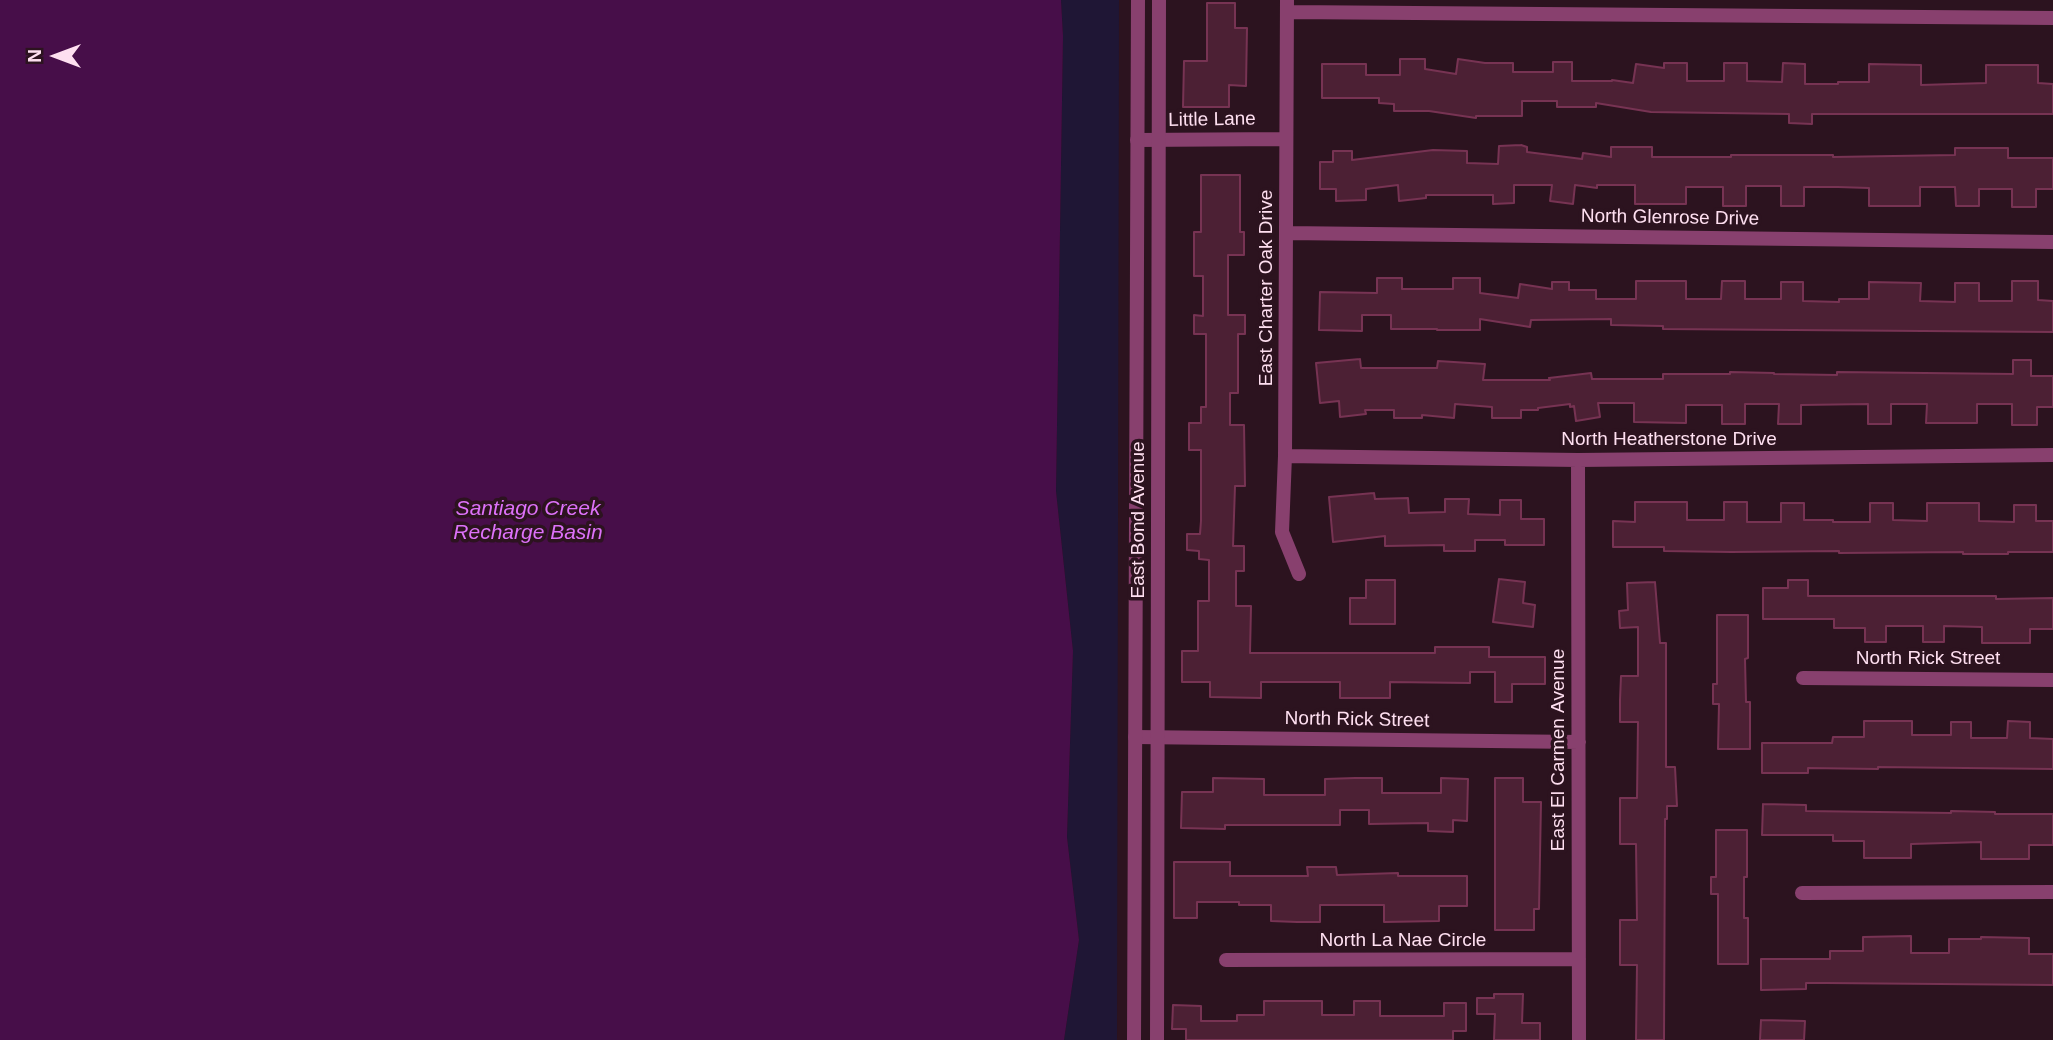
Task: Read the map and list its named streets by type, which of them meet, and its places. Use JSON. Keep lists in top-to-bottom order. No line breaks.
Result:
{"streets":{"street":["Little Lane","North Glenrose Drive","East Charter Oak Drive","North Heatherstone Drive","East Bond Avenue","North Rick Street","East El Carmen Avenue","North La Nae Circle"]},"crossings":[["Little Lane","East Charter Oak Drive"],["Little Lane","East Bond Avenue"],["North Glenrose Drive","East Charter Oak Drive"],["East Charter Oak Drive","North Heatherstone Drive"],["North Heatherstone Drive","East El Carmen Avenue"],["East Bond Avenue","North Rick Street"],["North Rick Street","East El Carmen Avenue"],["East El Carmen Avenue","North La Nae Circle"]],"water":["Santiago Creek Recharge Basin"],"north":"left"}
